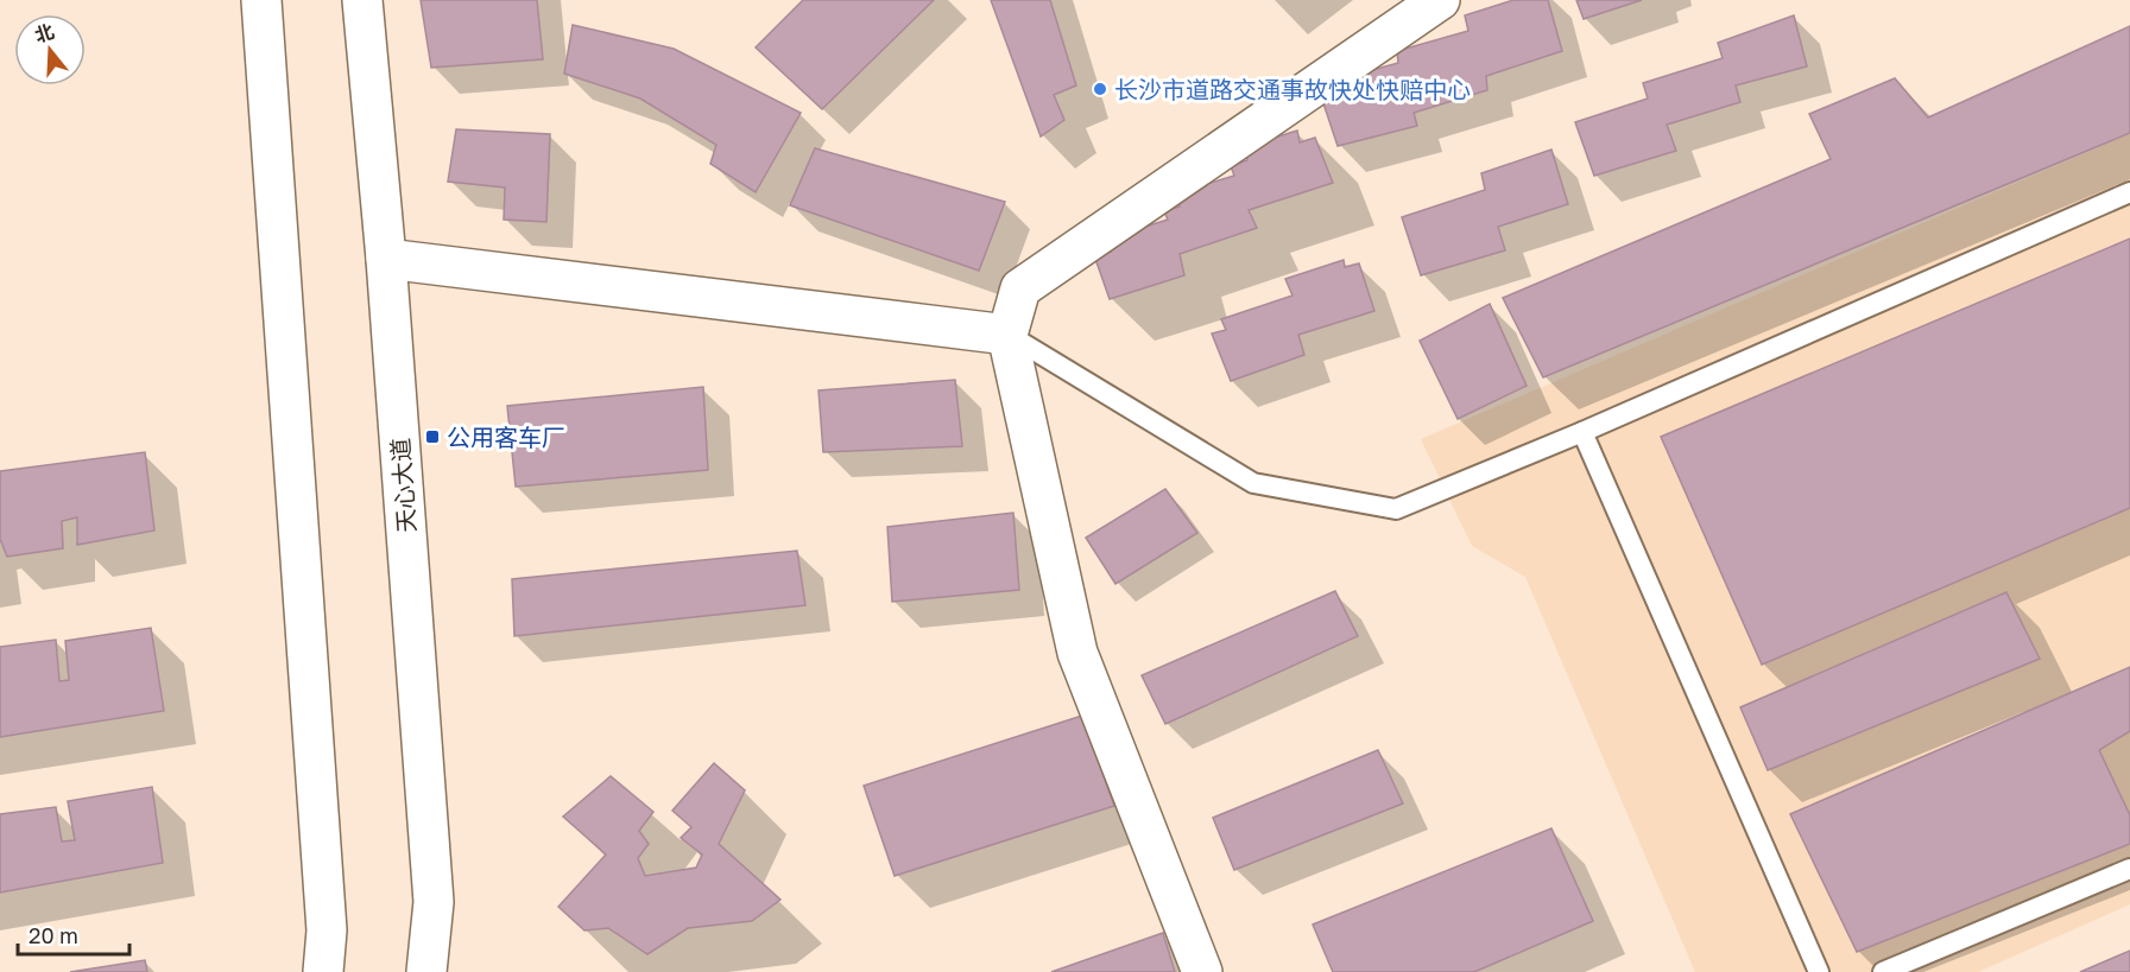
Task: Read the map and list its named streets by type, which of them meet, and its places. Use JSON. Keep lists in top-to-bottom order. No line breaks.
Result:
{"streets":{"main road":["天心大道"]},"places":{"other":["长沙市道路交通事故快处快赔中心"],"transit":["公用客车厂"]},"scale_bar":"20 m","north":"top"}
